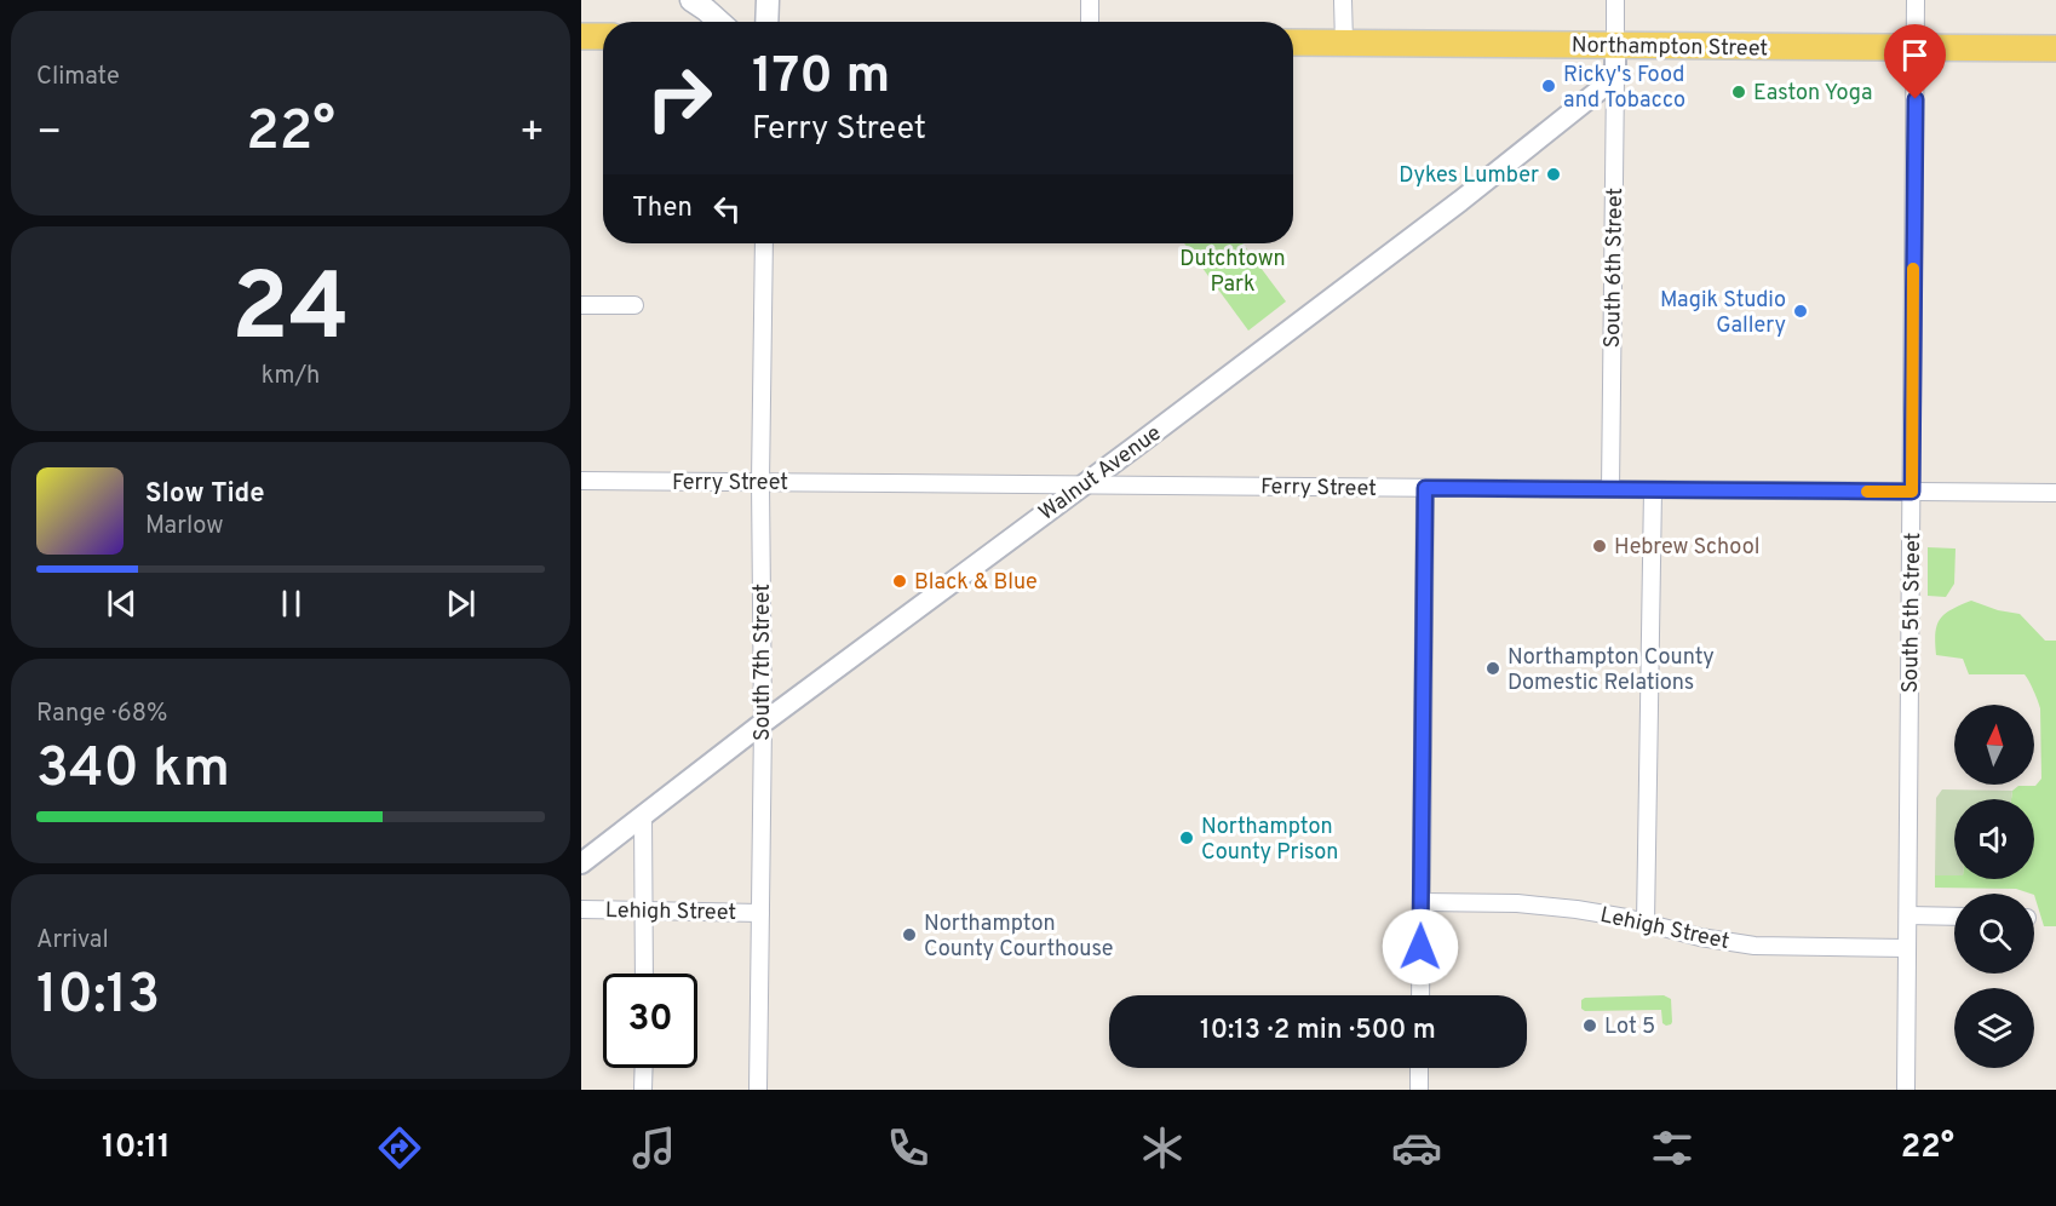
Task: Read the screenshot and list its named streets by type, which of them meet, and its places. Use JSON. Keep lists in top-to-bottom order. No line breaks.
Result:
{"streets":{"main road":["Northampton Street"],"street":["South 6th Street","Walnut Avenue","Ferry Street","South 5th Street","South 7th Street","Lehigh Street"]},"crossings":[["Northampton Street","South 6th Street"],["Northampton Street","South 5th Street"],["South 6th Street","Walnut Avenue"],["South 6th Street","Ferry Street"],["Walnut Avenue","Ferry Street"],["Walnut Avenue","South 7th Street"],["Ferry Street","South 5th Street"],["Ferry Street","South 7th Street"],["South 5th Street","Lehigh Street"],["South 7th Street","Lehigh Street"]],"parks":["Dutchtown Park"],"places":["Ricky's Food and Tobacco","Easton Yoga","Dykes Lumber","Magik Studio Gallery","Hebrew School","Black & Blue","Northampton County Domestic Relations","Northampton County Prison","Northampton County Courthouse","Lot 5"],"north":"top","page":{"tile":["Climate",["24","km/h"],["Range · 68%","340 km"],["Arrival","10:13"]],"turn":["170 m","Ferry Street"],"heat":["−","22°","+"],"then":"Then","song":["Slow Tide","Marlow"],"limit":"30","trip":"10:13 · 2 min · 500 m","tabs":["10:11","22°"]}}
